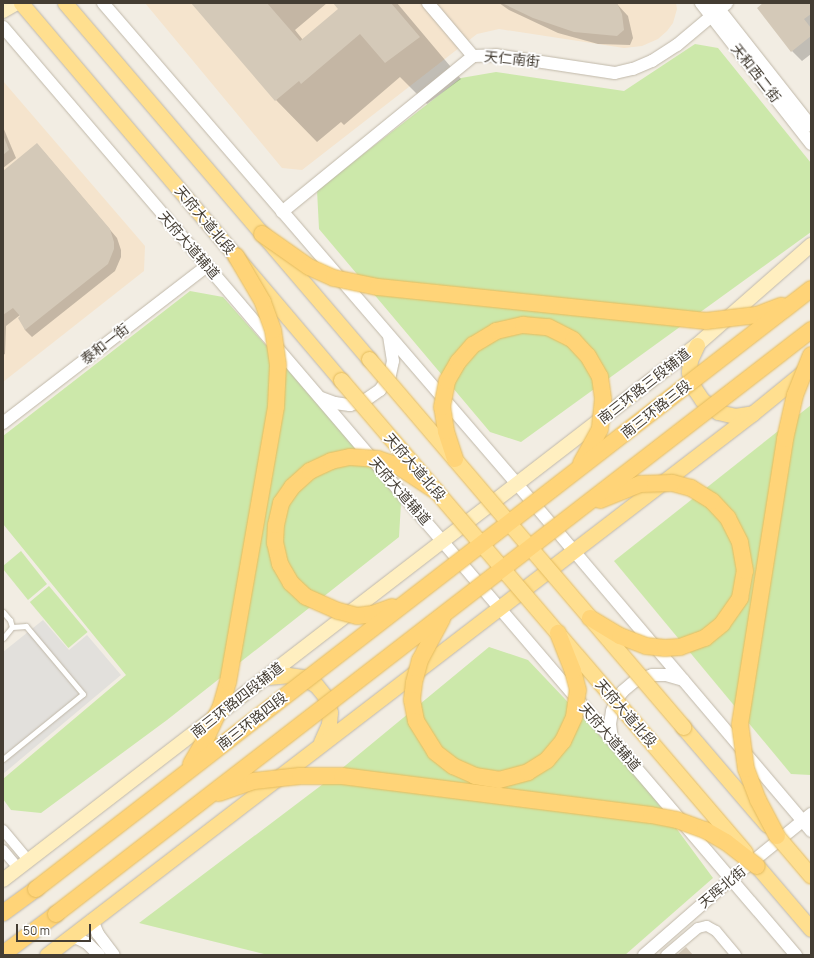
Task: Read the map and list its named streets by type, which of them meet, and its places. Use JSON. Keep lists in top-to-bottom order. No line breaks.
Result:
{"streets":{"highway":["南三环路三段","南三环路四段"],"main road":["天府大道北段","南三环路三段辅道","南三环路四段辅道"],"street":["天仁南街","天和西二街","天府大道辅道","泰和一街","天晖北街"]},"crossings":[["天仁南街","天和西二街"],["天府大道辅道","泰和一街"],["天府大道辅道","南三环路四段辅道"],["天府大道辅道","天晖北街"],["南三环路三段辅道","南三环路四段辅道"],["南三环路三段","南三环路四段"]],"scale_bar":"50 m"}
